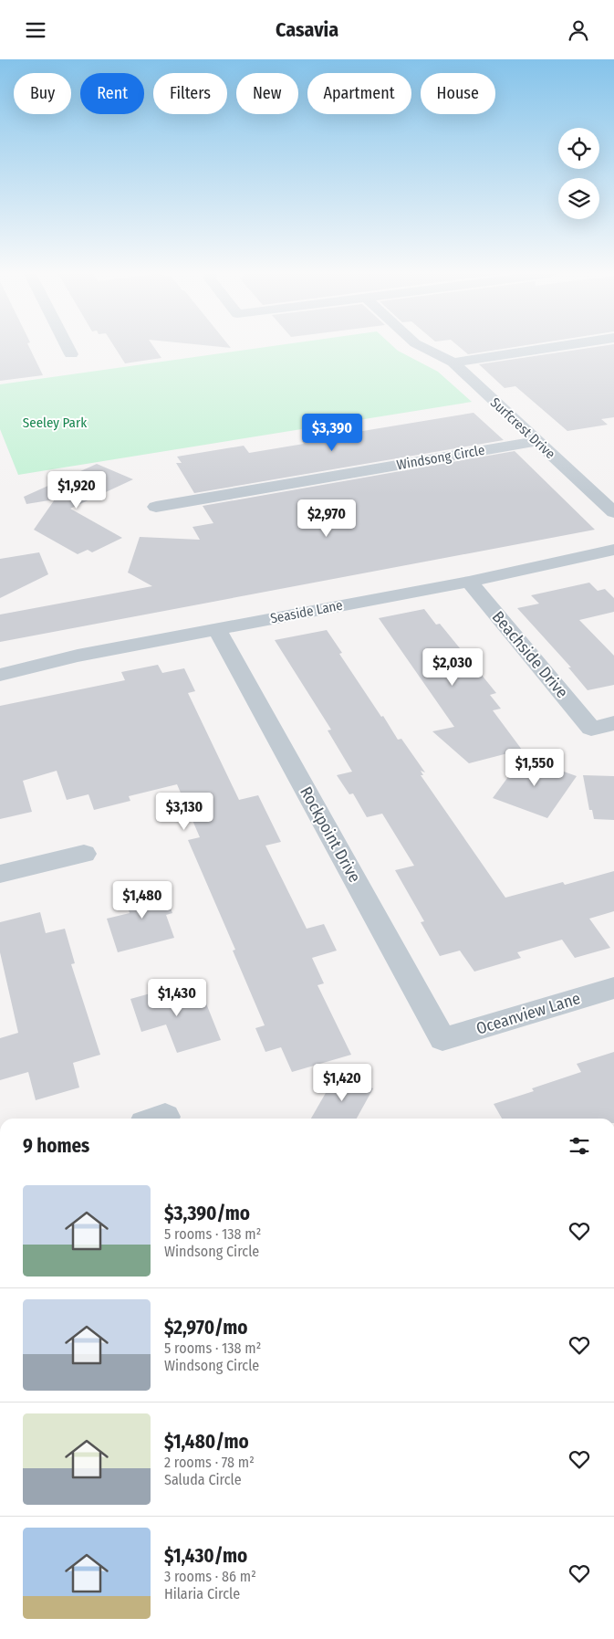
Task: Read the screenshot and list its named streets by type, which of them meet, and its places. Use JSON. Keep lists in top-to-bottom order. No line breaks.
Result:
{"streets":{"street":["Surfcrest Drive","Windsong Circle","Seaside Lane","Beachside Drive","Rockpoint Drive","Oceanview Lane"]},"crossings":[["Surfcrest Drive","Windsong Circle"],["Seaside Lane","Beachside Drive"],["Seaside Lane","Rockpoint Drive"],["Rockpoint Drive","Oceanview Lane"]],"parks":["Seeley Park"],"page":{"header":"Casavia","chip":["Buy","Rent","Filters","New","Apartment","House"],"price":["$3,390","$1,920","$2,970","$2,030","$1,550","$3,130","$1,480","$1,430","$1,420"],"heading":"9 homes","list":[{"name":"$3,390/mo","note":"5 rooms · 138 m² · Windsong Circle"},{"name":"$2,970/mo","note":"5 rooms · 138 m² · Windsong Circle"},{"name":"$1,480/mo","note":"2 rooms · 78 m² · Saluda Circle"},{"name":"$1,430/mo","note":"3 rooms · 86 m² · Hilaria Circle"}]}}
